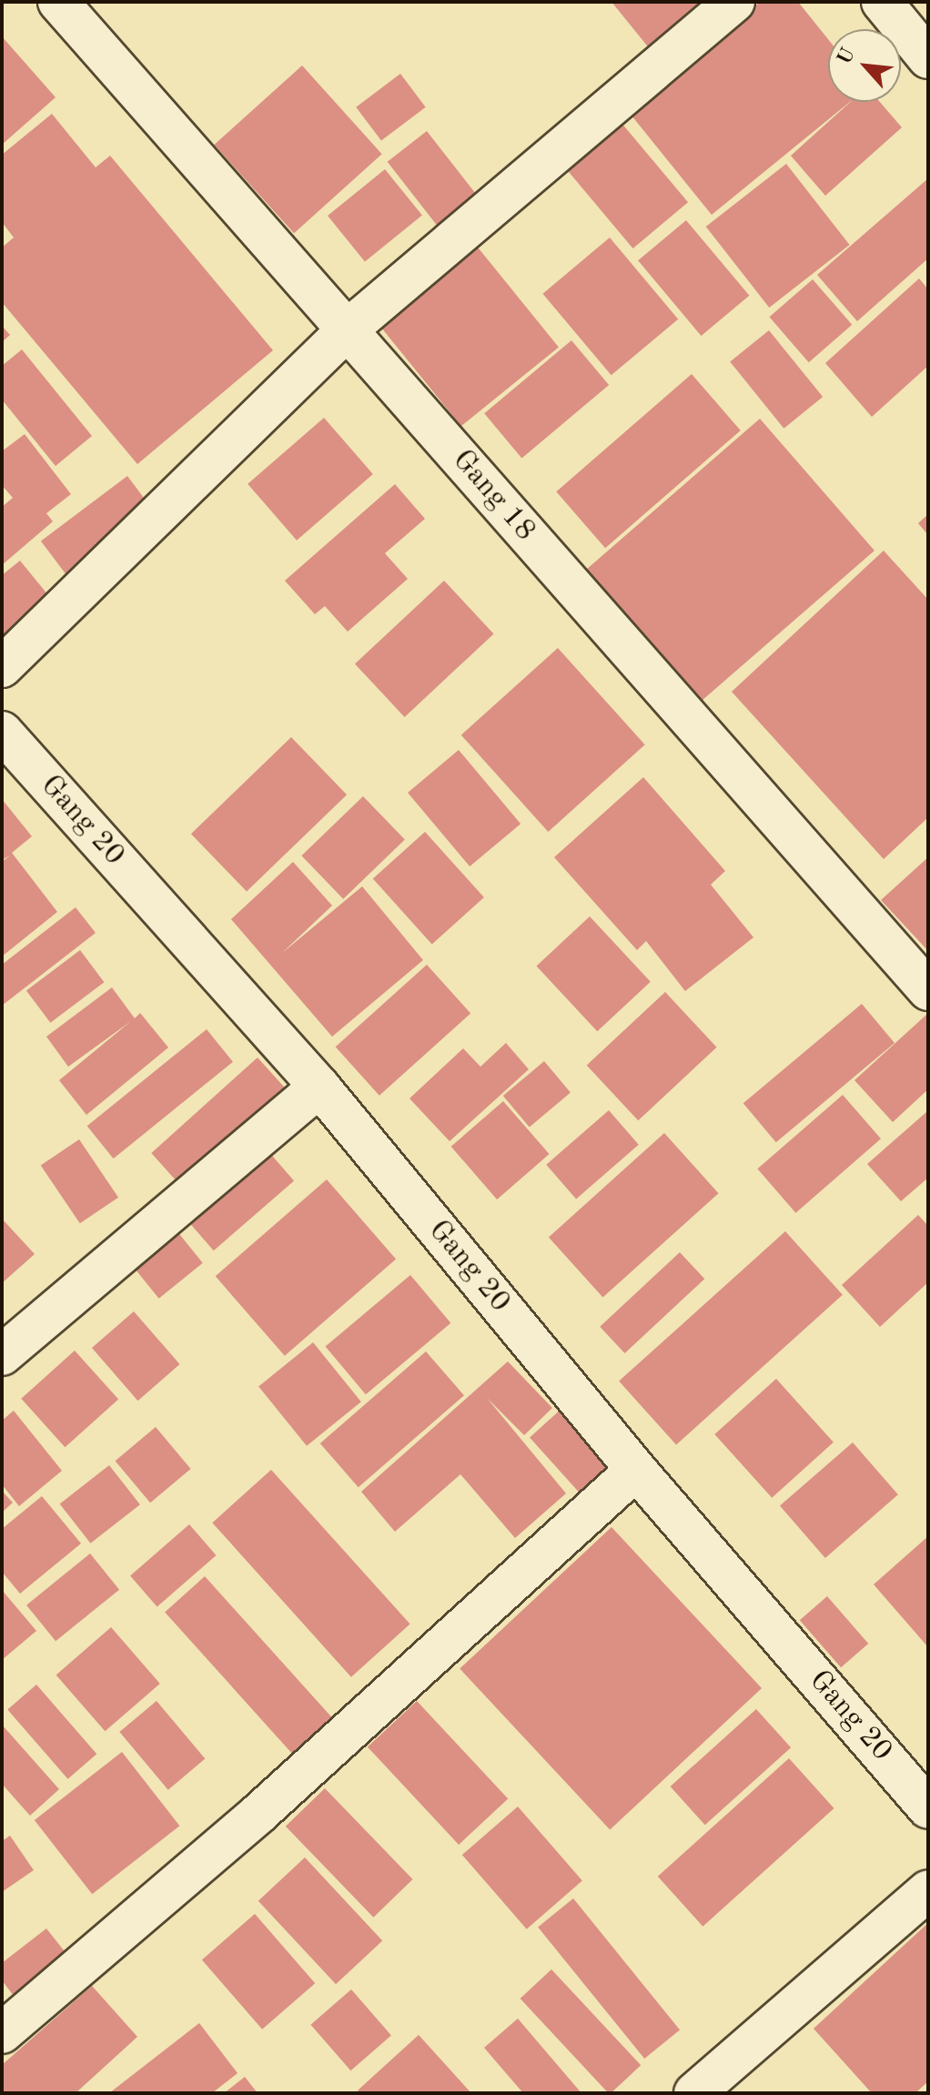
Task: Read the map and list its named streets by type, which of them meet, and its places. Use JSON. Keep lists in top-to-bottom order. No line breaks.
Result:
{"streets":{"street":["Gang 18","Gang 20"]},"north":"top left"}
